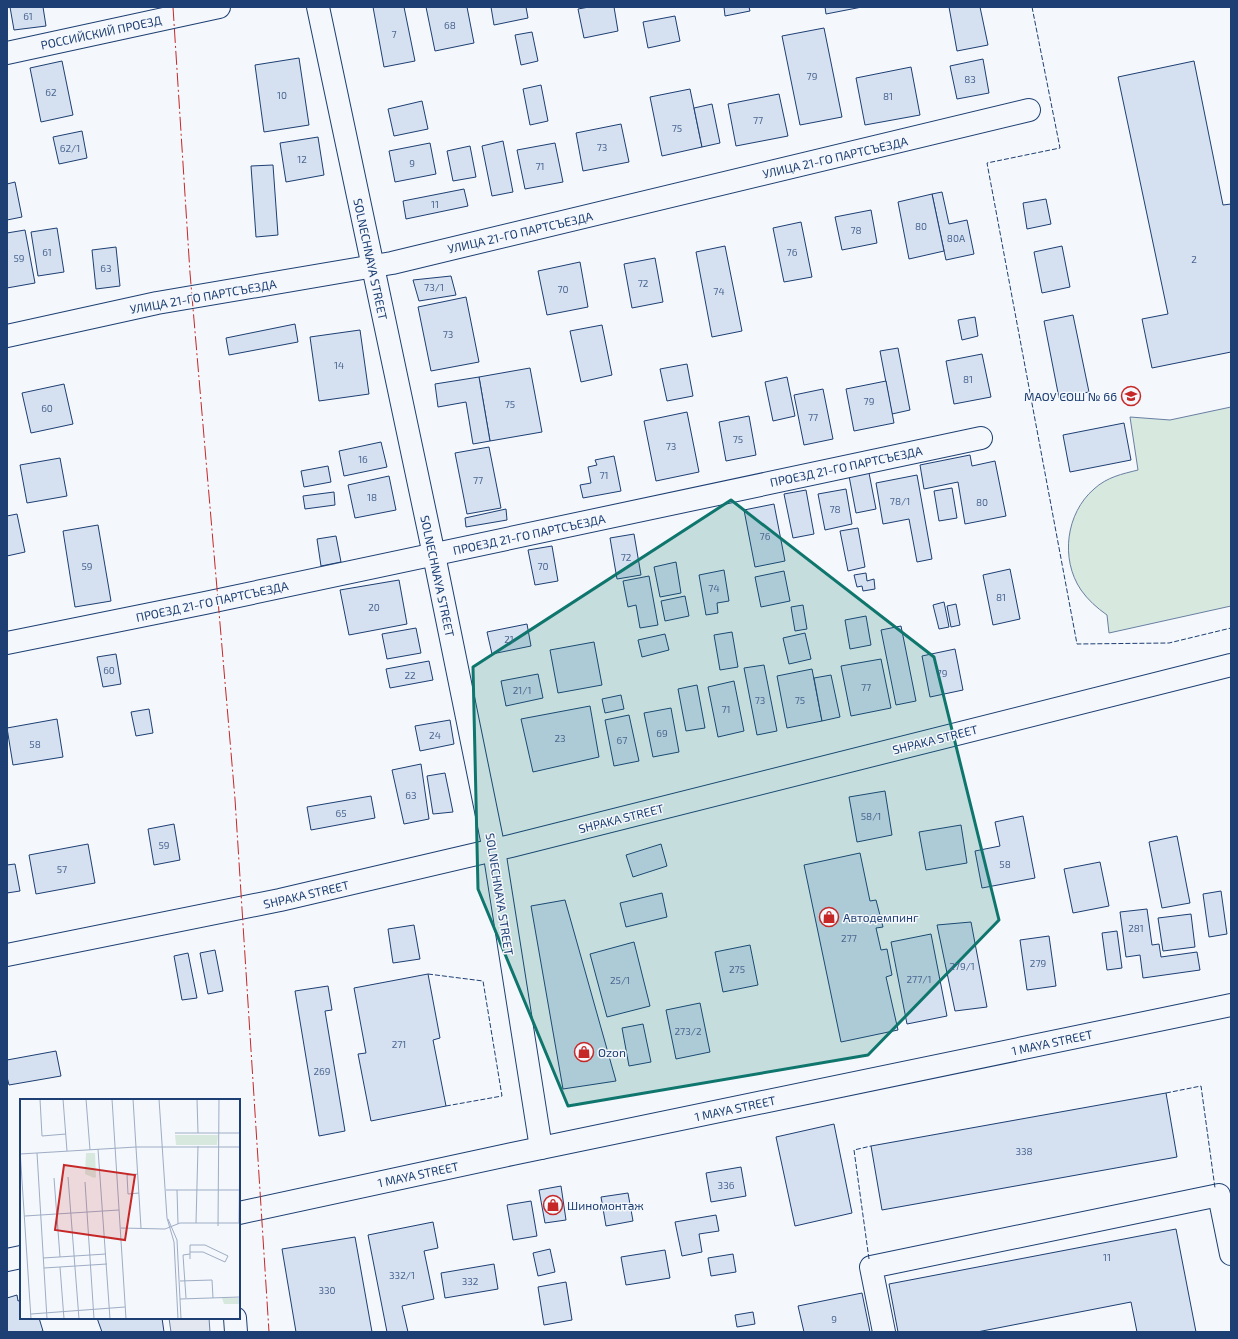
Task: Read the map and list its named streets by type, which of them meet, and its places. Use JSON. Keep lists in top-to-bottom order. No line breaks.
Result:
{"streets":{"street":["РОССИЙСКИЙ ПРОЕЗД","УЛИЦА 21-ГО ПАРТСЪЕЗДА","SOLNECHNAYA STREET","ПРОЕЗД 21-ГО ПАРТСЪЕЗДА","SHPAKA STREET","1 MAYA STREET"]},"crossings":[["УЛИЦА 21-ГО ПАРТСЪЕЗДА","SOLNECHNAYA STREET"],["SOLNECHNAYA STREET","ПРОЕЗД 21-ГО ПАРТСЪЕЗДА"],["SOLNECHNAYA STREET","SHPAKA STREET"],["SOLNECHNAYA STREET","1 MAYA STREET"]],"places":{"school or university":["МАОУ СОШ № 66"],"shop":["Автодемпинг","Ozon","Шиномонтаж"]},"house_numbers":["61","68","7","79","83","62","10","81","77","75","73","62/1","12","9","71","11","80","78","80А","61","76","59","2","63","72","73/1","70","74","73","14","81","79","75","60","77","75","73","16","71","77","18","78/1","80","78","76","72","59","70","74","81","20","21","60","79","22","77","21/1","73","75","71","69","24","23","67","58","63","65","58/1","59","58","57","281","277","279","279/1","275","277/1","25/1","273/2","271","269","338","336","11","332/1","332","330","9"]}
